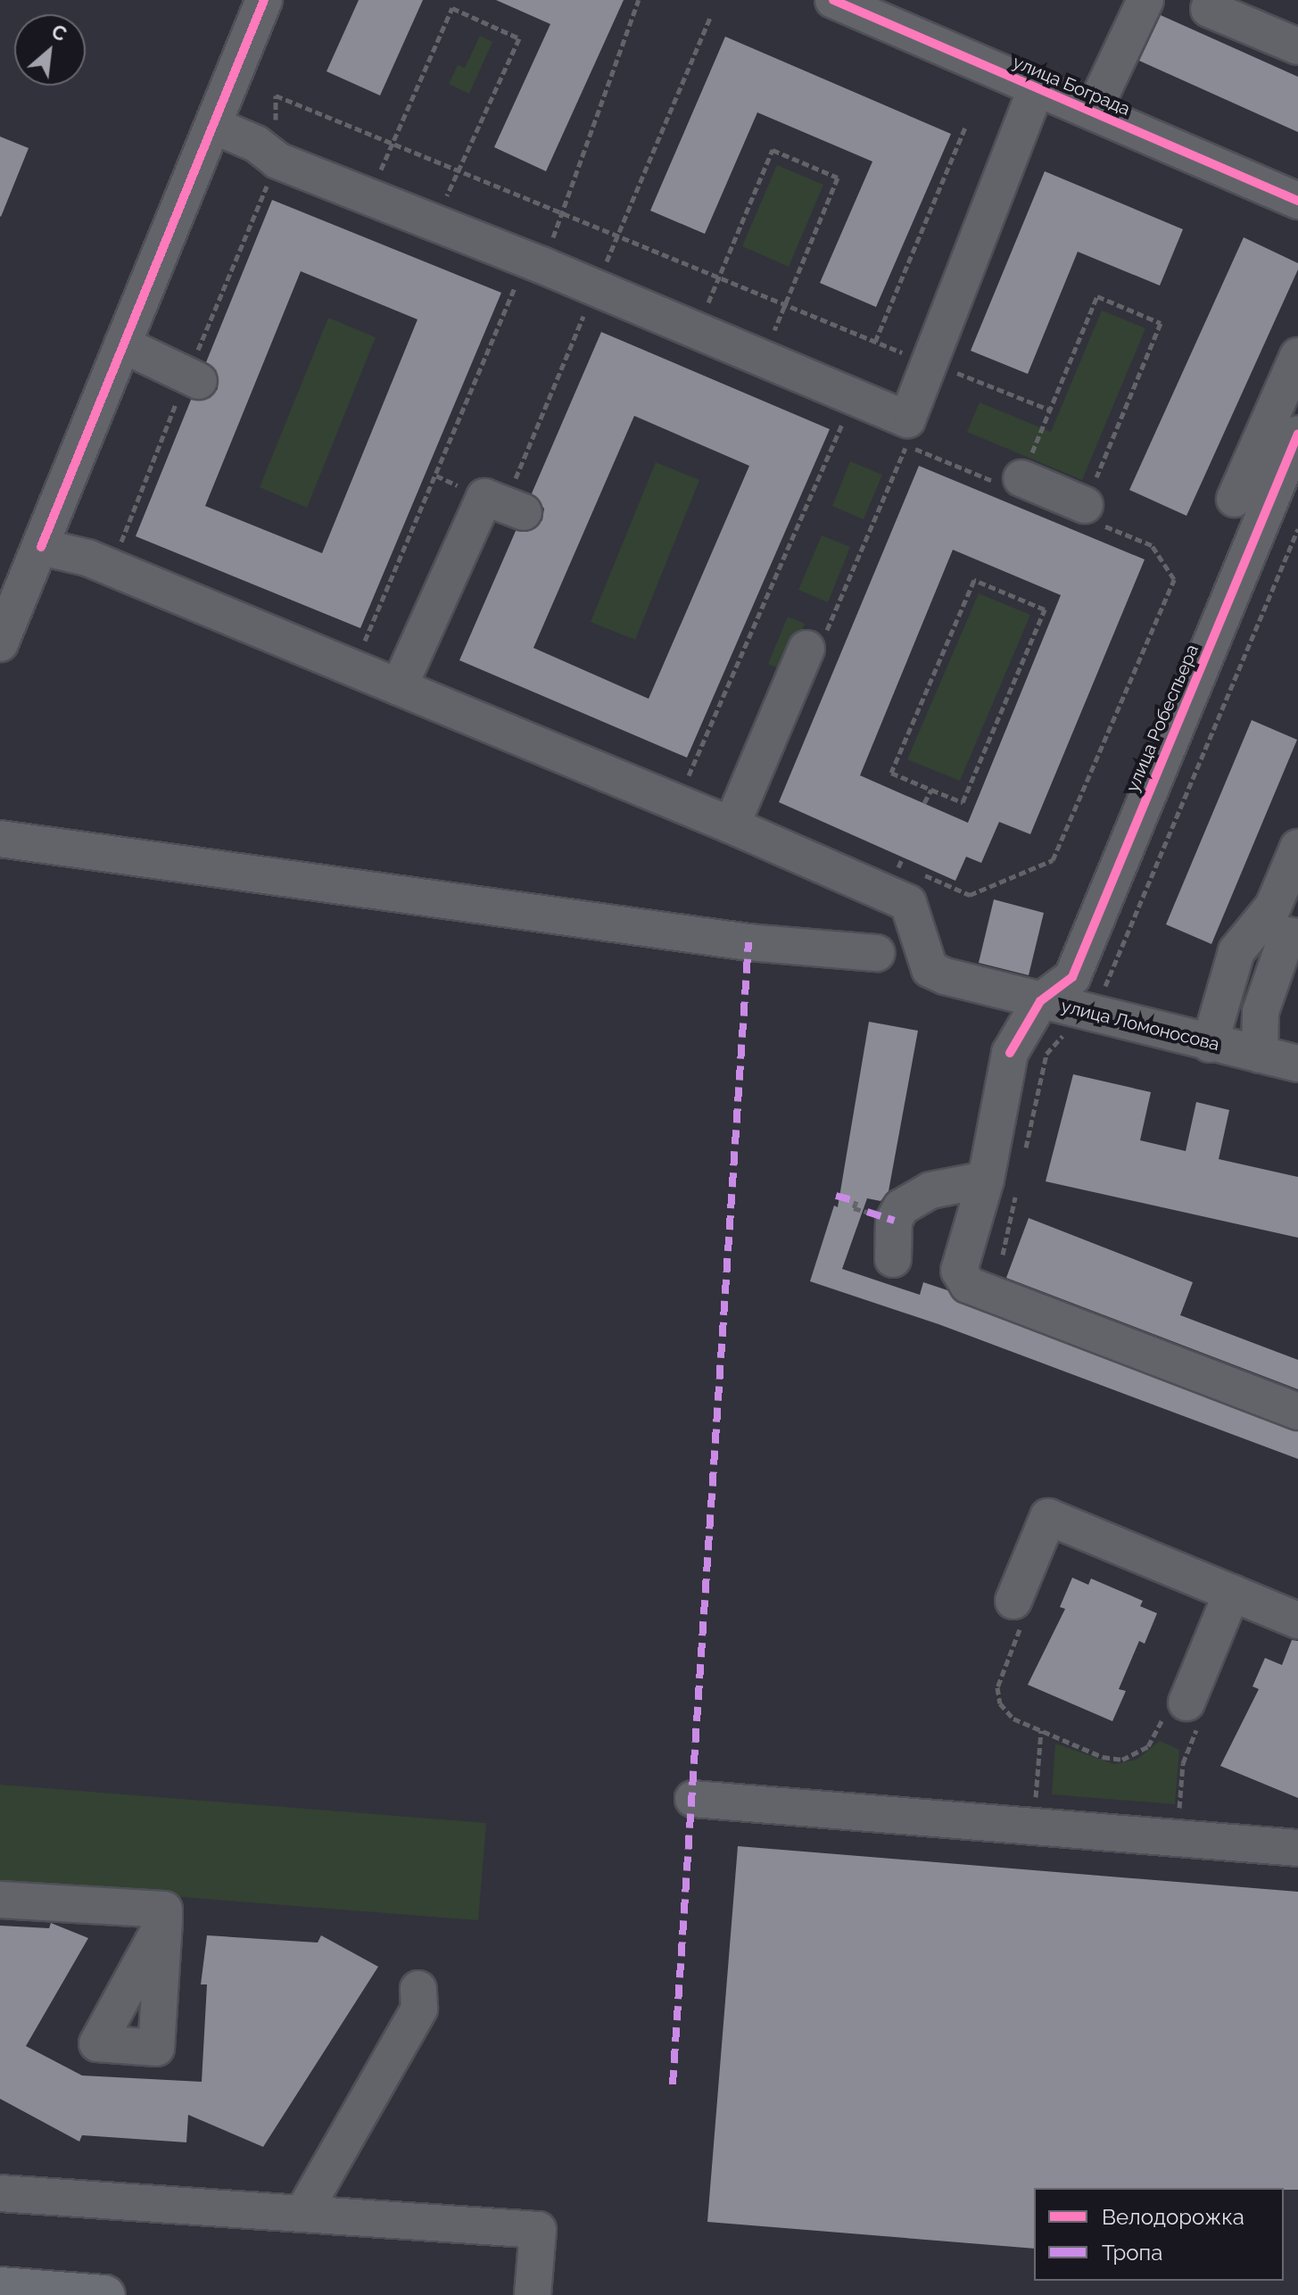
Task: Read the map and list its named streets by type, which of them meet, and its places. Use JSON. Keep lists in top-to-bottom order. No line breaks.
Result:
{"streets":{"street":["улица Бограда","улица Робеспьера","улица Ломоносова"]},"crossings":[["улица Робеспьера","улица Ломоносова"]],"legend":["Велодорожка","Тропа"],"north":"top right"}
